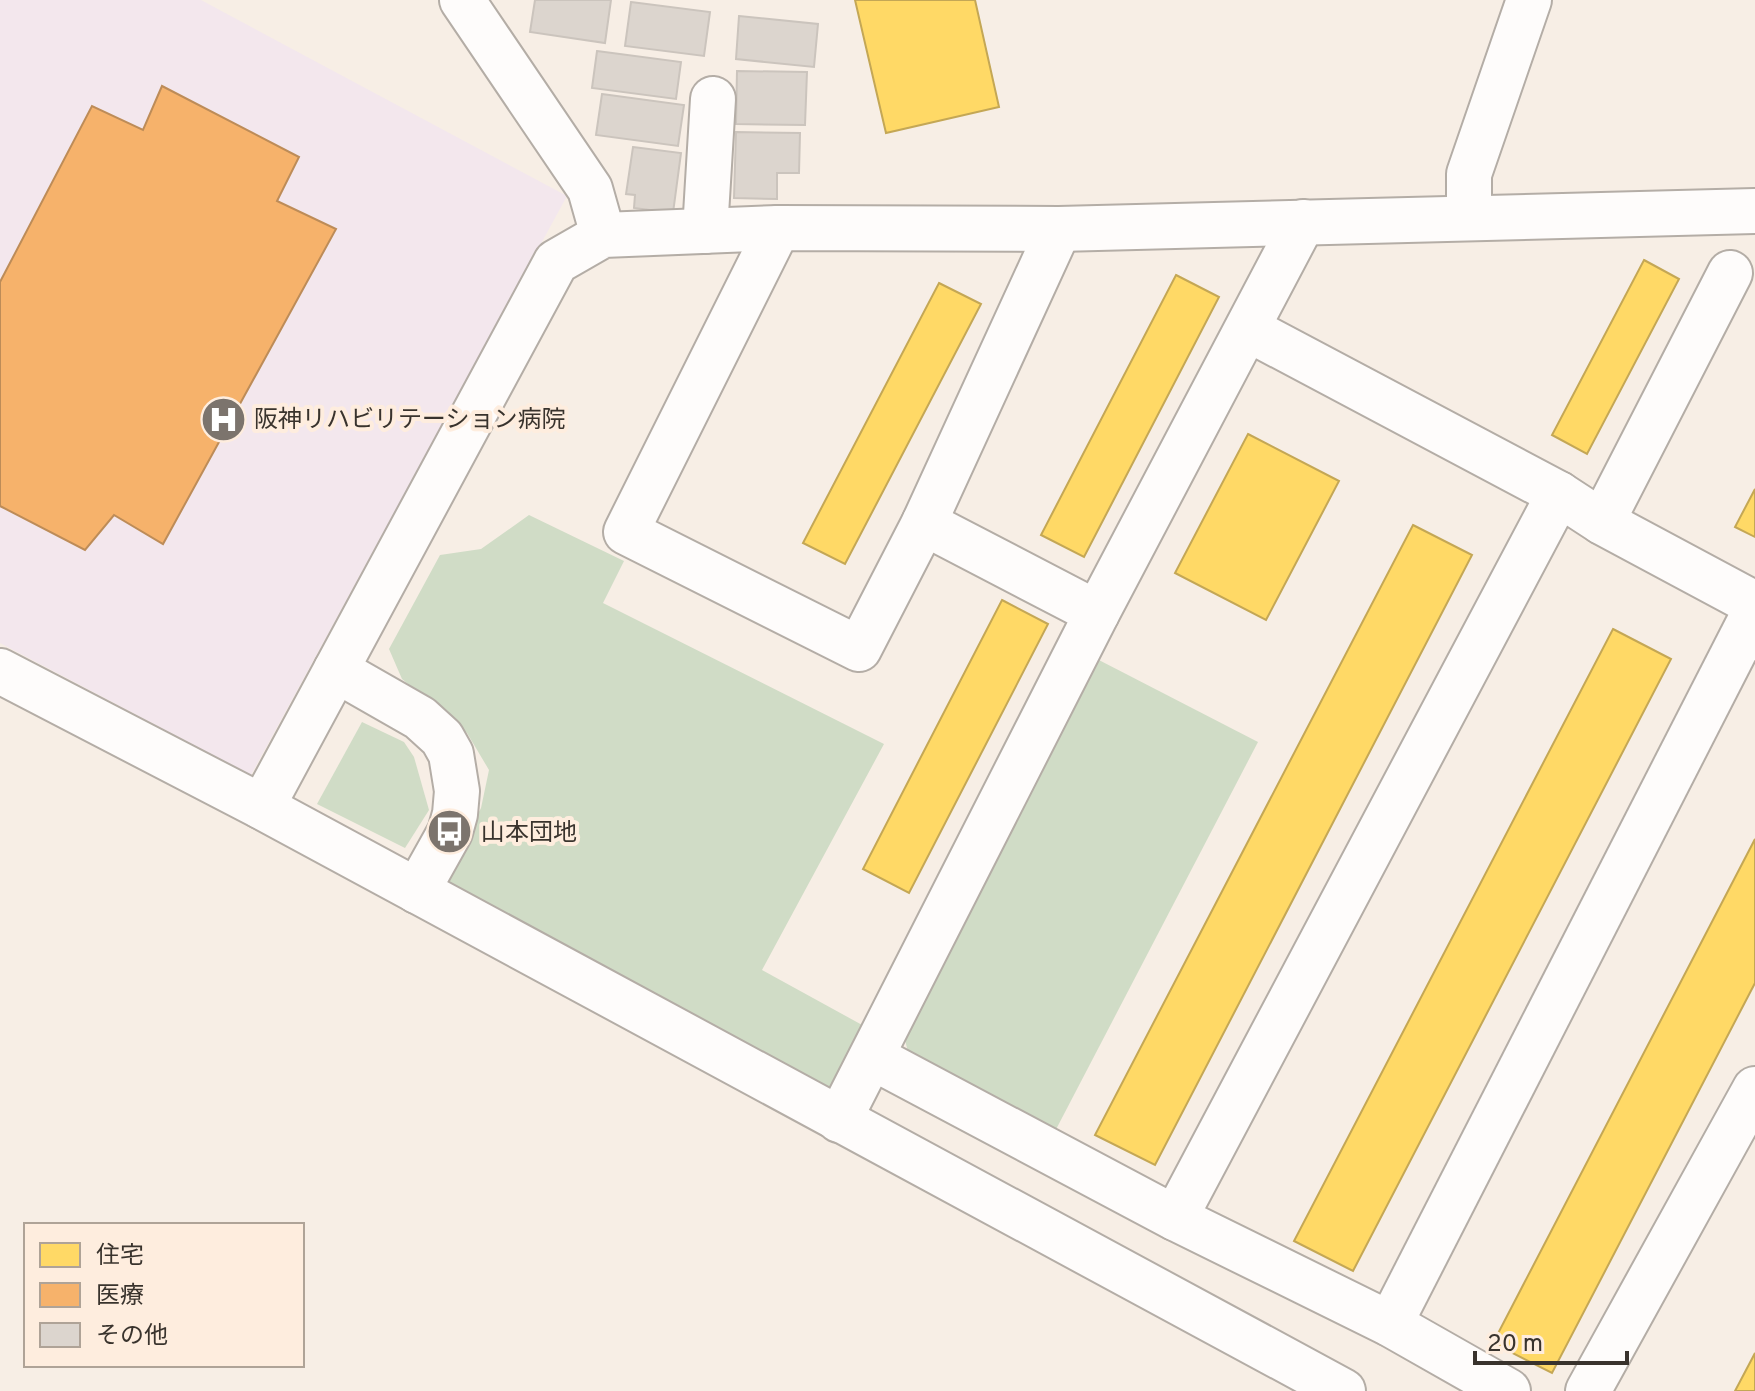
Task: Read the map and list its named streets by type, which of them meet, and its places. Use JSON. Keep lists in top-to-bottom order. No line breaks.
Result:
{"places":{"hospital":["阪神リハビリテーション病院"],"bus stop":["山本団地"]},"legend":["住宅","医療","その他"],"scale_bar":"20 m"}
